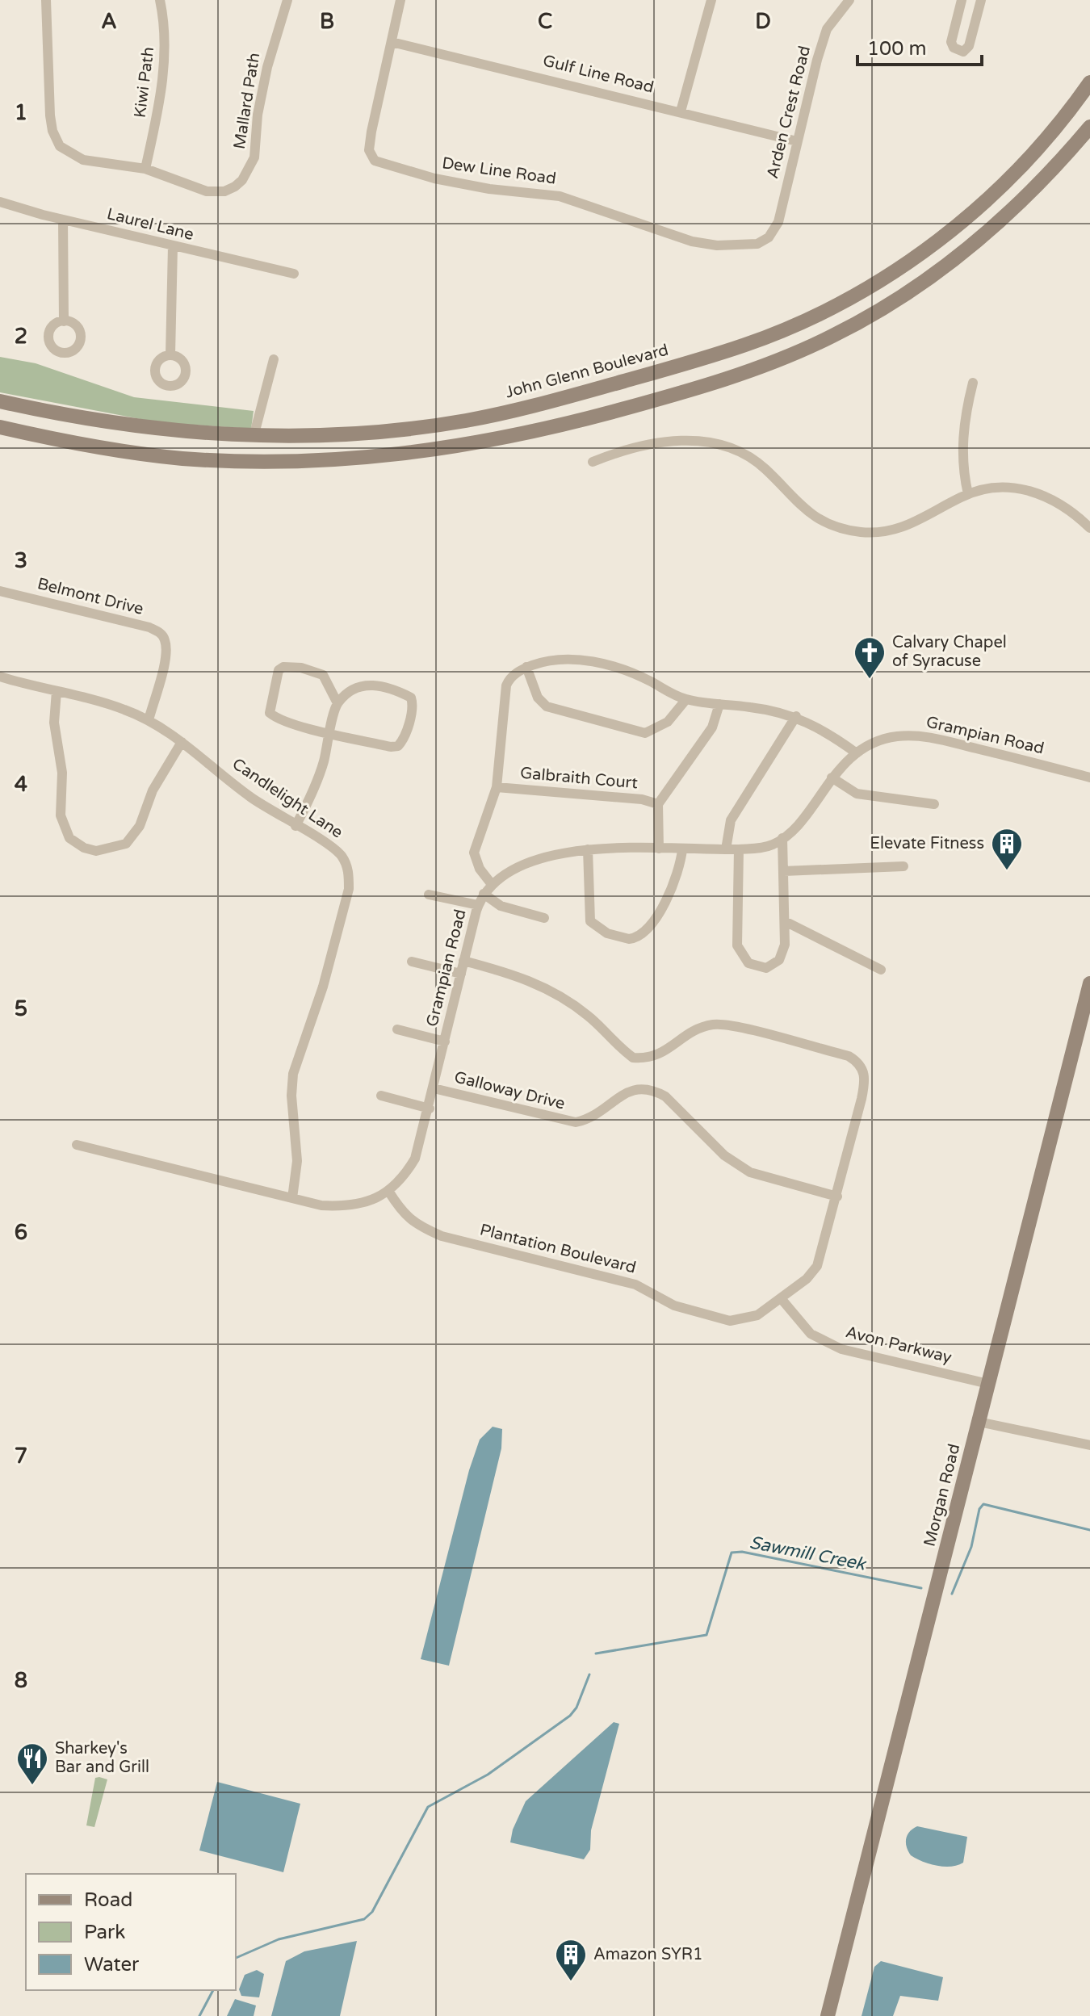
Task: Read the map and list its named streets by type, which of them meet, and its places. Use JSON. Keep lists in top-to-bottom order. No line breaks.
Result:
{"streets":{"main road":["John Glenn Boulevard","Morgan Road"],"street":["Gulf Line Road","Kiwi Path","Mallard Path","Arden Crest Road","Dew Line Road","Laurel Lane","Belmont Drive","Grampian Road","Galbraith Court","Candlelight Lane","Galloway Drive","Plantation Boulevard","Avon Parkway"]},"crossings":[["Gulf Line Road","Arden Crest Road"],["Gulf Line Road","Dew Line Road"],["Kiwi Path","Mallard Path"],["Arden Crest Road","Dew Line Road"],["Belmont Drive","Candlelight Lane"],["Grampian Road","Candlelight Lane"],["Grampian Road","Galloway Drive"],["Grampian Road","Plantation Boulevard"],["Galloway Drive","Plantation Boulevard"],["Plantation Boulevard","Avon Parkway"],["Avon Parkway","Morgan Road"]],"water":["Sawmill Creek"],"places":{"church":["Calvary Chapel of Syracuse"],"building":["Elevate Fitness","Amazon SYR1"],"restaurant":["Sharkey's Bar and Grill"]},"legend":["Road","Park","Water"],"scale_bar":"100 m","grid":{"columns":["A","B","C","D"],"rows":["1","2","3","4","5","6","7","8"]}}
